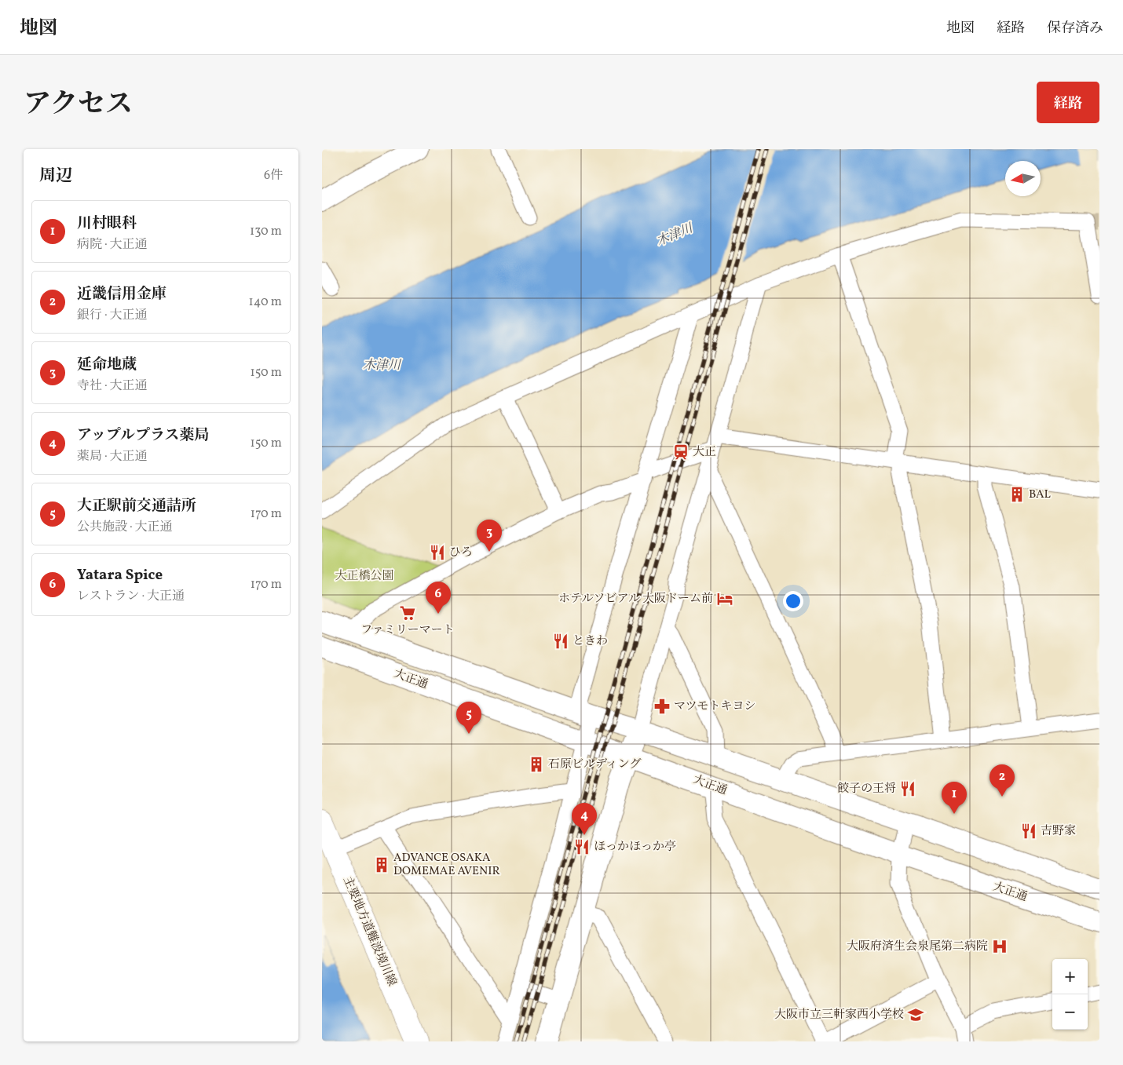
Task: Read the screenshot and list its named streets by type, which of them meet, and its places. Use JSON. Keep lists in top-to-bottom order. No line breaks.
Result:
{"streets":{"main road":["大正通","主要地方道難波境川線"]},"water":["木津川"],"parks":["大正橋公園"],"places":{"station":["大正"],"building":["BAL","石原ビルディング","ADVANCE OSAKA DOMEMAE AVENIR"],"restaurant":["ひろ","ときわ","餃子の王将","吉野家","ほっかほっか亭"],"hotel":["ホテルソビアル 大阪ドーム前"],"supermarket":["ファミリーマート"],"pharmacy":["マツモトキヨシ"],"hospital":["大阪府済生会泉尾第二病院"],"school or university":["大阪市立三軒家西小学校"]},"north":"left","page":{"header":"地図","nav":["地図","経路","保存済み"],"title":"アクセス","buttons":"経路","heading":["周辺","6件"],"list":[{"mark":"1","name":"川村眼科","note":"病院 · 大正通","value":"130 m"},{"mark":"2","name":"近畿信用金庫","note":"銀行 · 大正通","value":"140 m"},{"mark":"3","name":"延命地蔵","note":"寺社 · 大正通","value":"150 m"},{"mark":"4","name":"アップルプラス薬局","note":"薬局 · 大正通","value":"150 m"},{"mark":"5","name":"大正駅前交通詰所","note":"公共施設 · 大正通","value":"170 m"},{"mark":"6","name":"Yatara Spice","note":"レストラン · 大正通","value":"170 m"}],"pins":["3","6","5","2","1","4"],"map_buttons":["+","−"]}}
